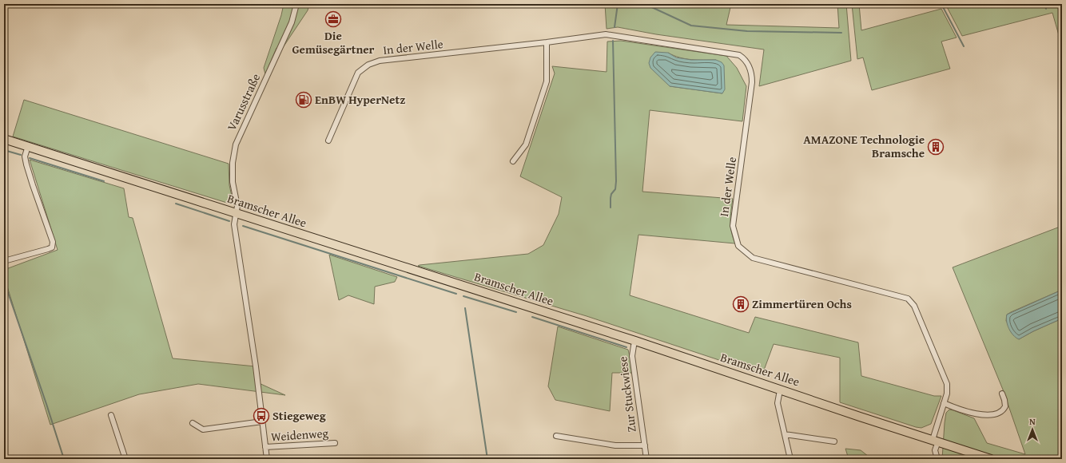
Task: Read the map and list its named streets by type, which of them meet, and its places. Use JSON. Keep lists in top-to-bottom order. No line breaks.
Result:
{"streets":{"main road":["Bramscher Allee"],"street":["In der Welle","Varusstraße","Zur Stuckwiese","Weidenweg"]},"crossings":[["In der Welle","Bramscher Allee"],["Varusstraße","Bramscher Allee"],["Bramscher Allee","Zur Stuckwiese"]],"places":{"office":["Die Gemüsegärtner"],"fuel station":["EnBW HyperNetz"],"building":["AMAZONE Technologie Bramsche","Zimmertüren Ochs"],"bus stop":["Stiegeweg"]},"north":"top"}
